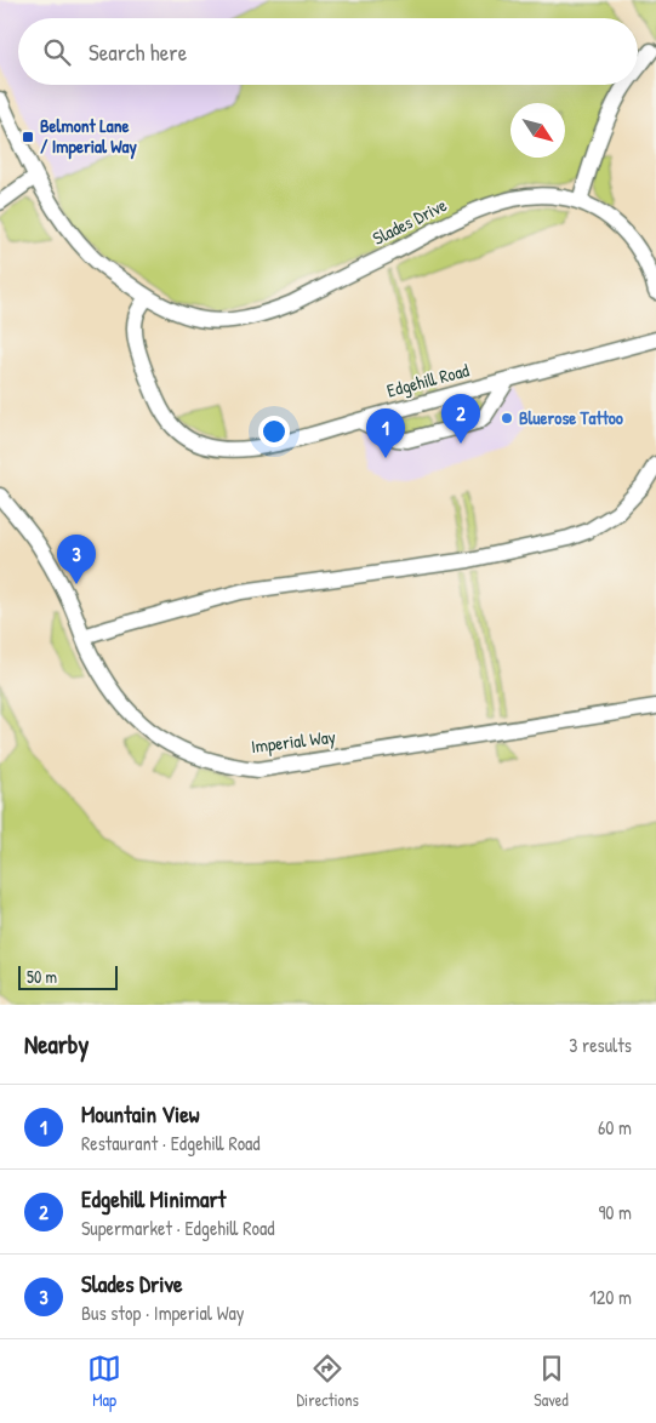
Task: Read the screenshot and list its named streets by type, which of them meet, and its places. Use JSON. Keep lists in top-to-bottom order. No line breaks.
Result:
{"streets":{"street":["Slades Drive","Edgehill Road","Imperial Way"]},"crossings":[["Slades Drive","Edgehill Road"]],"places":{"transit":["Belmont Lane / Imperial Way"],"other":["Bluerose Tattoo"]},"scale_bar":"50 m","north":"bottom right","page":{"search":"Search here","pins":["2","1","3"],"scale":"50 m","heading":["Nearby","3 results"],"list":[{"mark":"1","name":"Mountain View","note":"Restaurant · Edgehill Road","value":"60 m"},{"mark":"2","name":"Edgehill Minimart","note":"Supermarket · Edgehill Road","value":"90 m"},{"mark":"3","name":"Slades Drive","note":"Bus stop · Imperial Way","value":"120 m"}],"nav":["Map","Directions","Saved"]}}
